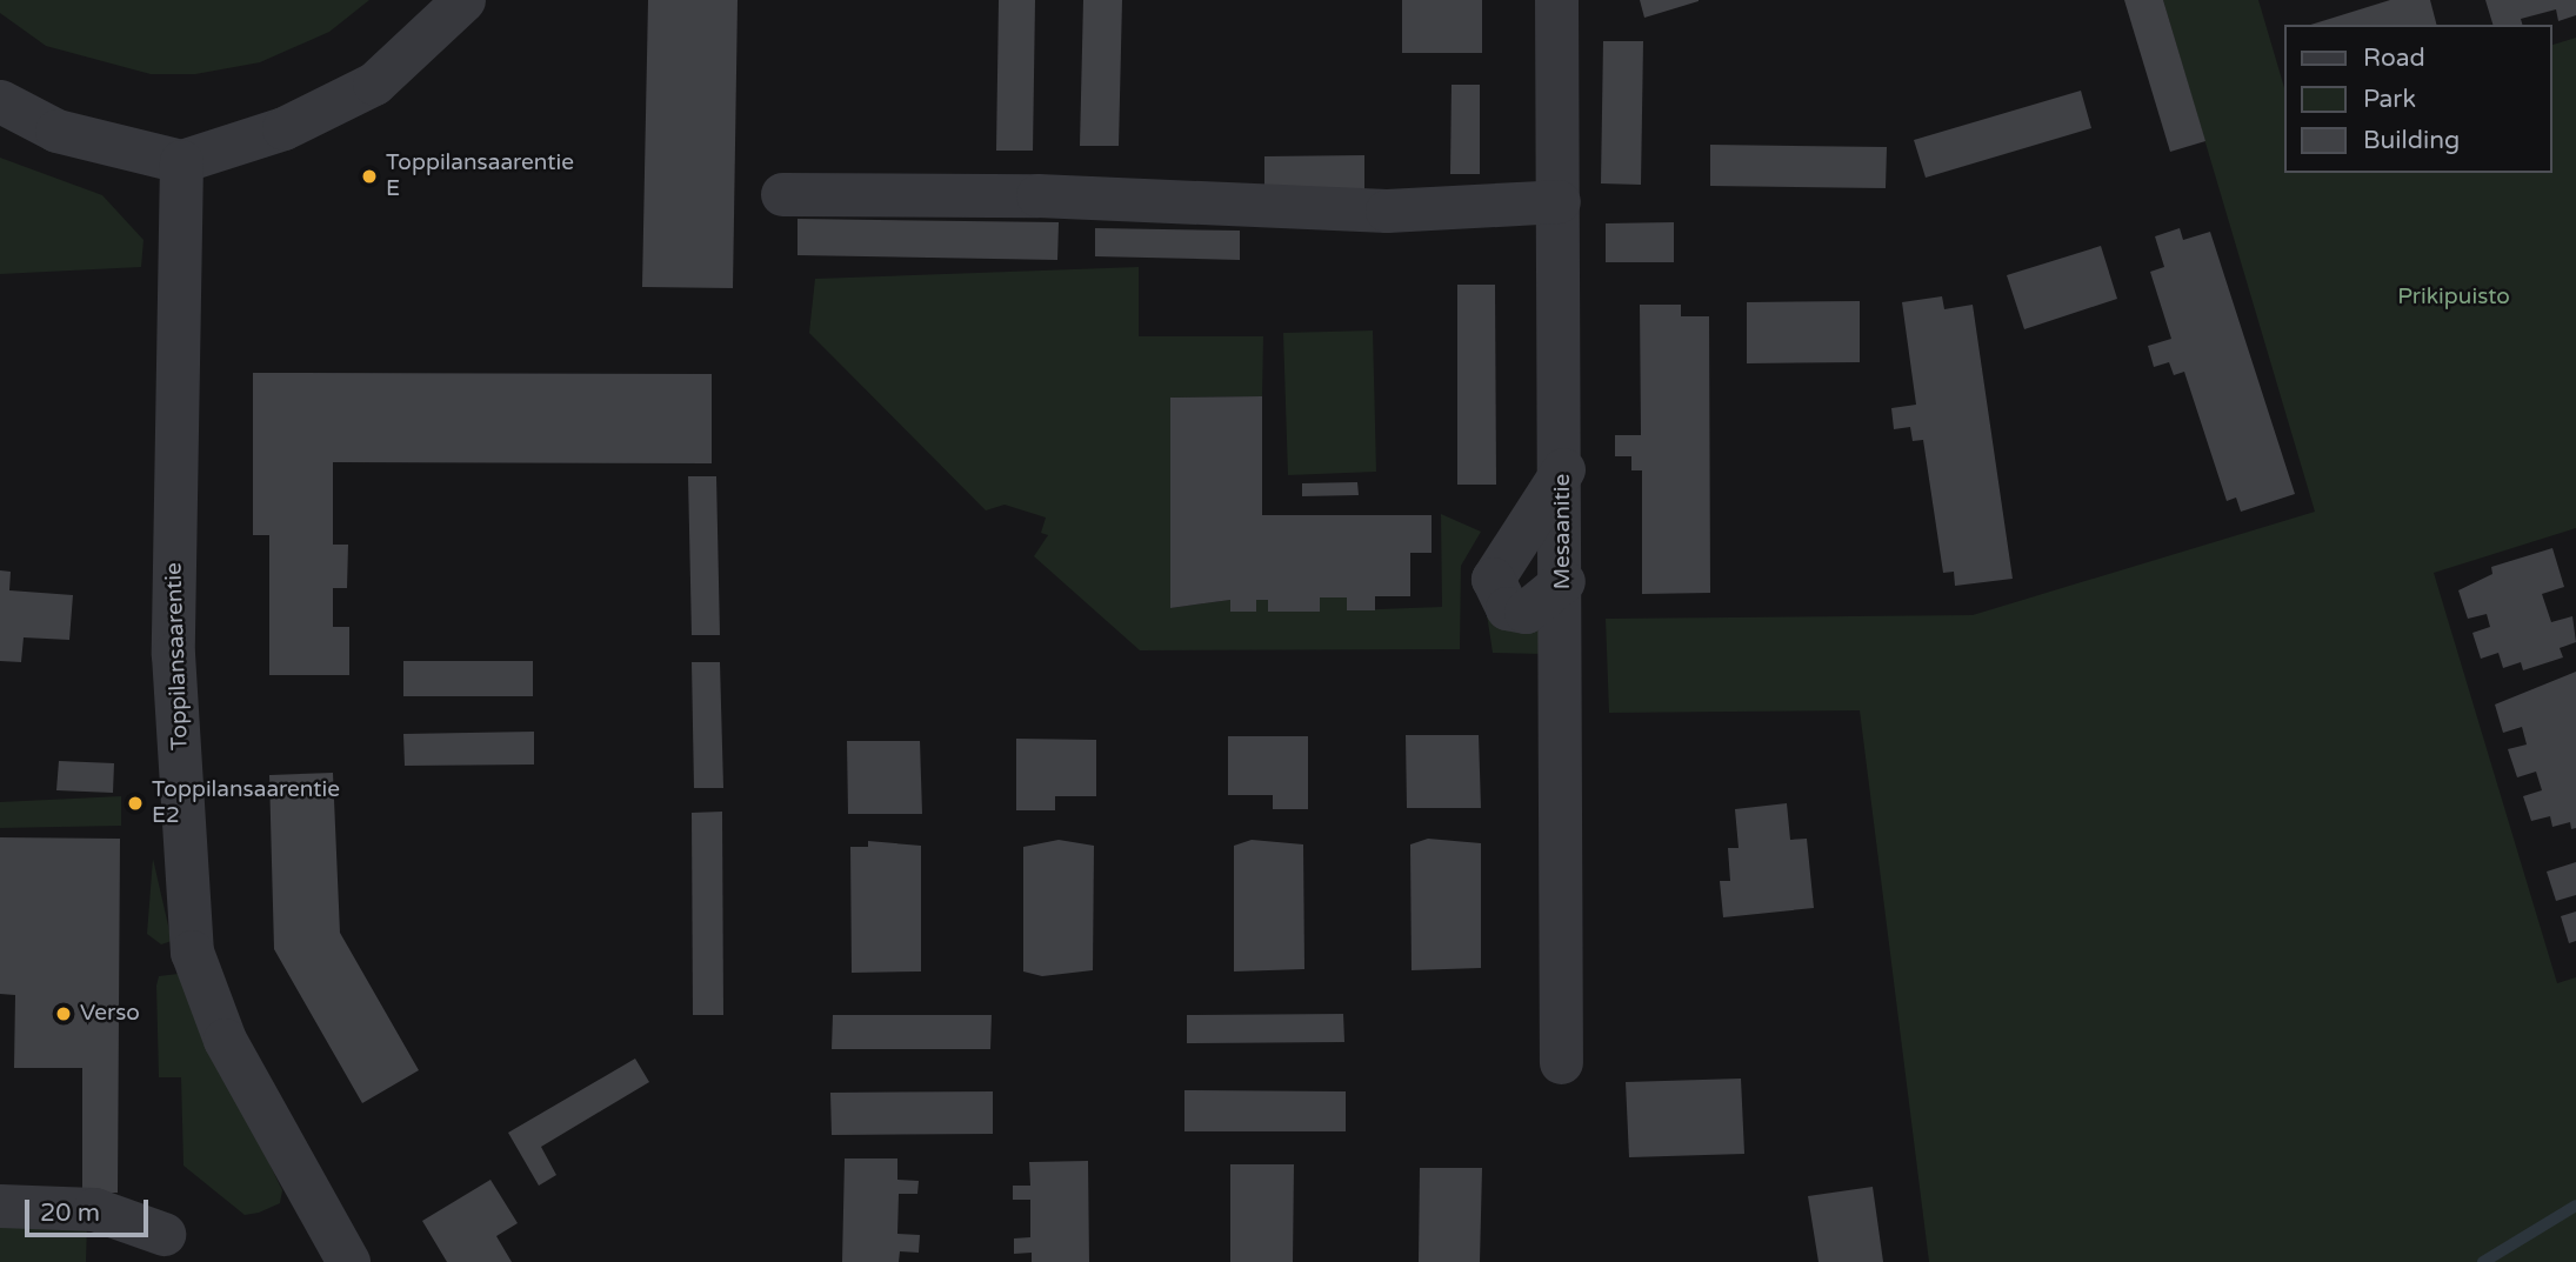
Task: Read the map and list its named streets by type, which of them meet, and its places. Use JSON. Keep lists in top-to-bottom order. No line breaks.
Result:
{"streets":{"street":["Mesaanitie","Toppilansaarentie"]},"parks":["Prikipuisto"],"places":["Toppilansaarentie E","Toppilansaarentie E2","Verso"],"legend":["Road","Park","Building"],"scale_bar":"20 m"}
